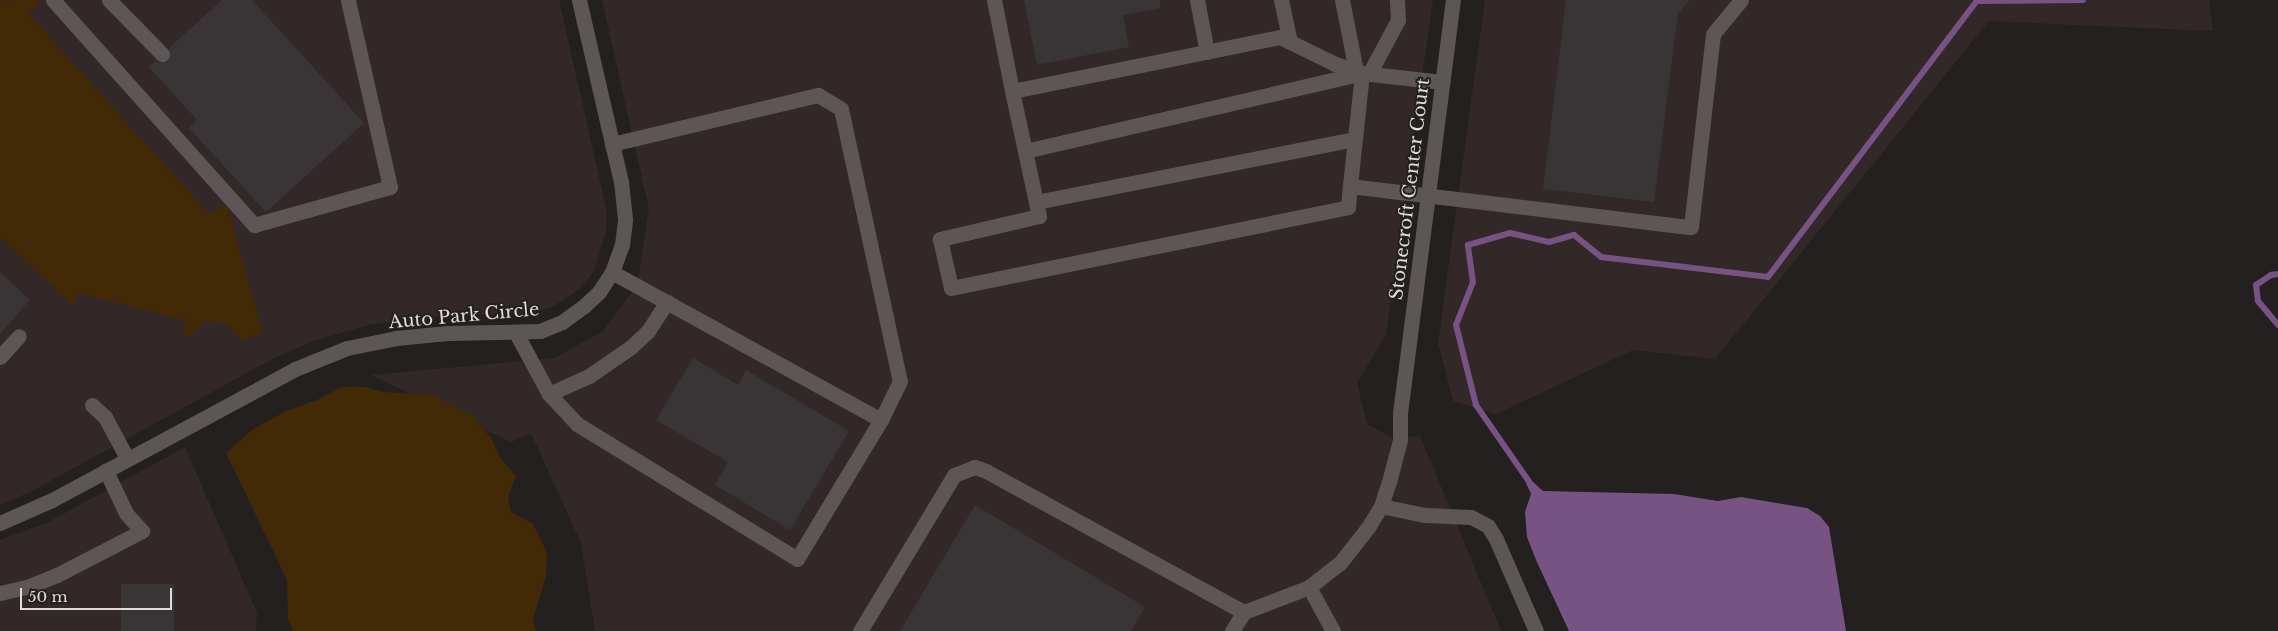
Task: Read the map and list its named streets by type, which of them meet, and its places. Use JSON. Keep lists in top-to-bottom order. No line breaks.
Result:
{"streets":{"street":["Stonecroft Center Court","Auto Park Circle"]},"scale_bar":"50 m"}
